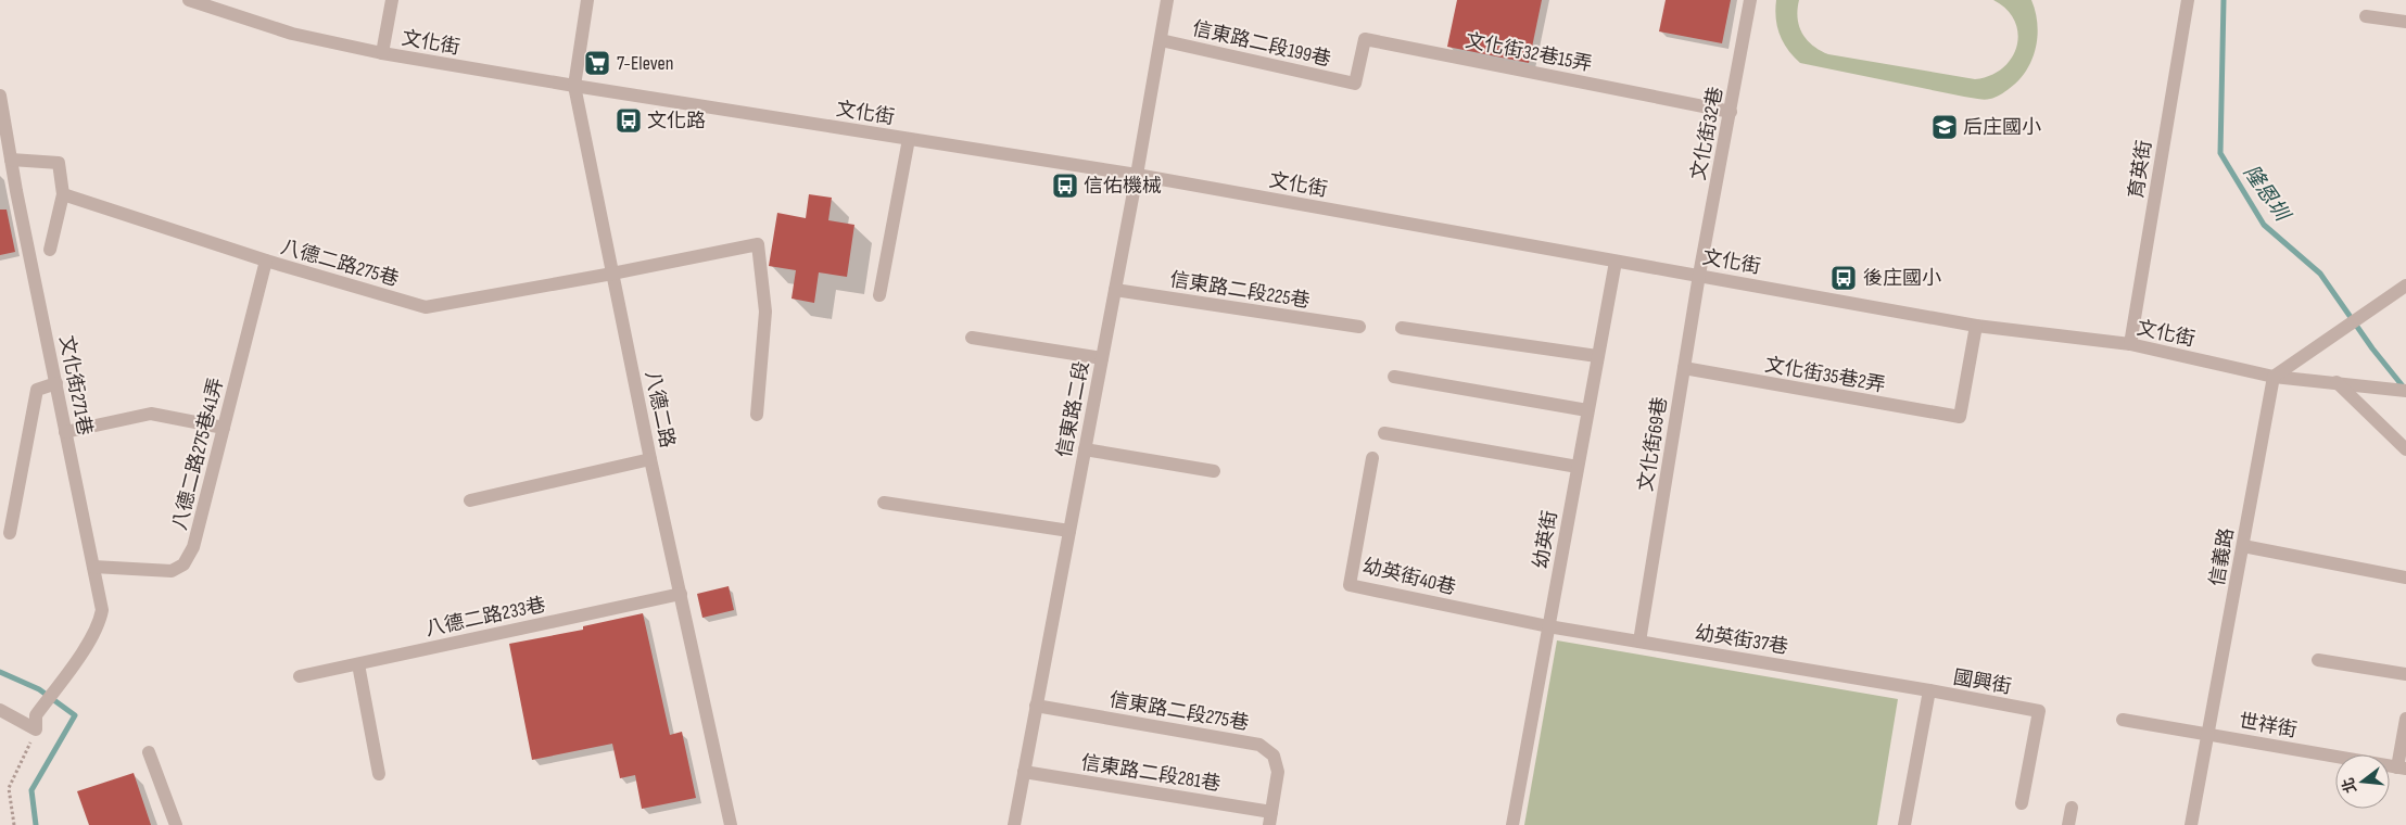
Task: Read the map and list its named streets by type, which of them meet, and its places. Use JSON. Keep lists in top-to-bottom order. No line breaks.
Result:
{"streets":{"street":["文化街","信東路二段199巷","文化街32巷15弄","文化街32巷","育英街","八德二路275巷","信東路二段225巷","文化街35巷2弄","文化街271巷","八德二路","信東路二段","文化街69巷","八德二路275巷41弄","幼英街","信義路","幼英街40巷","八德二路233巷","幼英街37巷","國興街","信東路二段275巷","世祥街","信東路二段281巷"]},"crossings":[["文化街","文化街32巷"],["文化街","育英街"],["文化街","文化街35巷2弄"],["文化街","八德二路"],["文化街","信東路二段"],["文化街","文化街69巷"],["文化街","幼英街"],["文化街","信義路"],["信東路二段199巷","文化街32巷15弄"],["信東路二段199巷","信東路二段"],["文化街32巷15弄","文化街32巷"],["文化街32巷","文化街69巷"],["八德二路275巷","八德二路"],["八德二路275巷","八德二路275巷41弄"],["信東路二段225巷","信東路二段"],["文化街35巷2弄","文化街69巷"],["文化街271巷","八德二路275巷41弄"],["八德二路","八德二路233巷"],["信東路二段","信東路二段275巷"],["信東路二段","信東路二段281巷"],["文化街69巷","幼英街37巷"],["幼英街","幼英街40巷"],["幼英街","幼英街37巷"],["信義路","世祥街"],["幼英街40巷","幼英街37巷"],["幼英街37巷","國興街"],["信東路二段275巷","信東路二段281巷"]],"water":["隆恩圳"],"places":{"supermarket":["7-Eleven"],"bus stop":["文化路","信佑機械","後庄國小"],"school or university":["后庄國小"]},"north":"left"}
